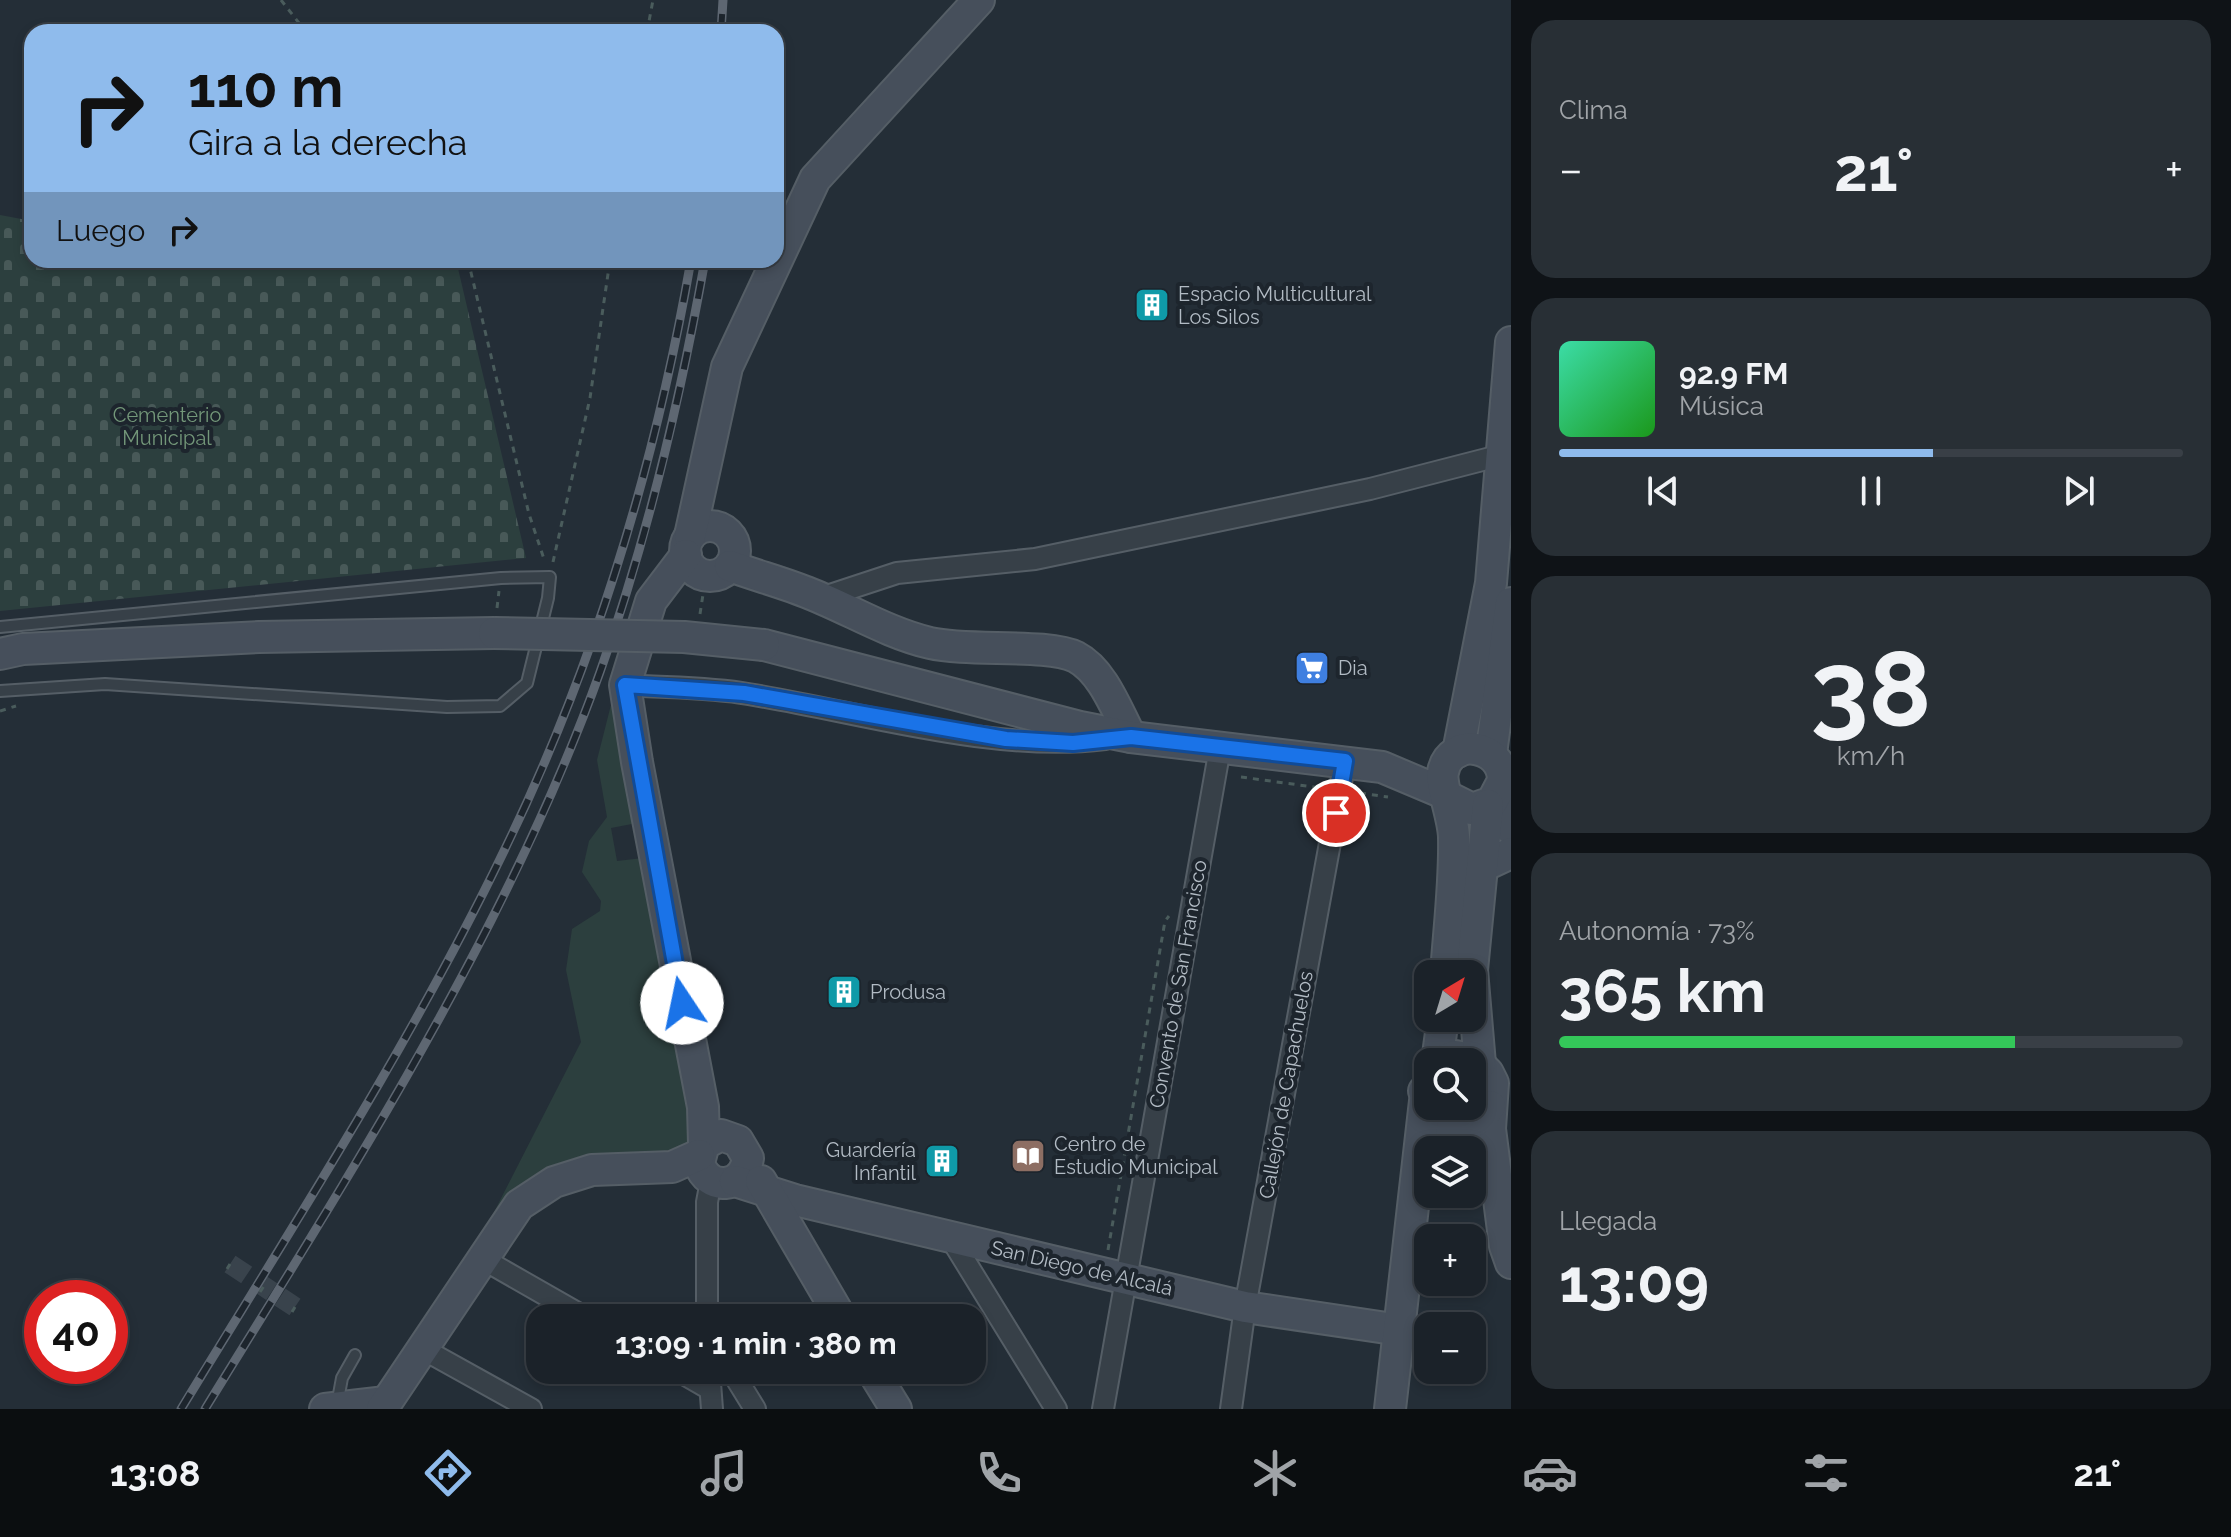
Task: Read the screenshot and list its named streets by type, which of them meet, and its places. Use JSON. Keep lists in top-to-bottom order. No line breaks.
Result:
{"streets":{"street":["Convento de San Francisco","Callejón de Capachuelos","San Diego de Alcalá"]},"crossings":[["Convento de San Francisco","San Diego de Alcalá"],["Callejón de Capachuelos","San Diego de Alcalá"]],"parks":["Cementerio Municipal"],"places":{"building":["Espacio Multicultural Los Silos","Produsa","Guardería Infantil"],"supermarket":["Dia"],"library":["Centro de Estudio Municipal"]},"north":"top right","page":{"tile":["Clima",["38","km/h"],["Autonomía · 73%","365 km"],["Llegada","13:09"]],"turn":["110 m","Gira a la derecha"],"heat":["−","21°","+"],"then":"Luego","song":["92.9 FM","Música"],"map_buttons":["+","−"],"limit":"40","trip":"13:09 · 1 min · 380 m","tabs":["13:08","21°"]}}
